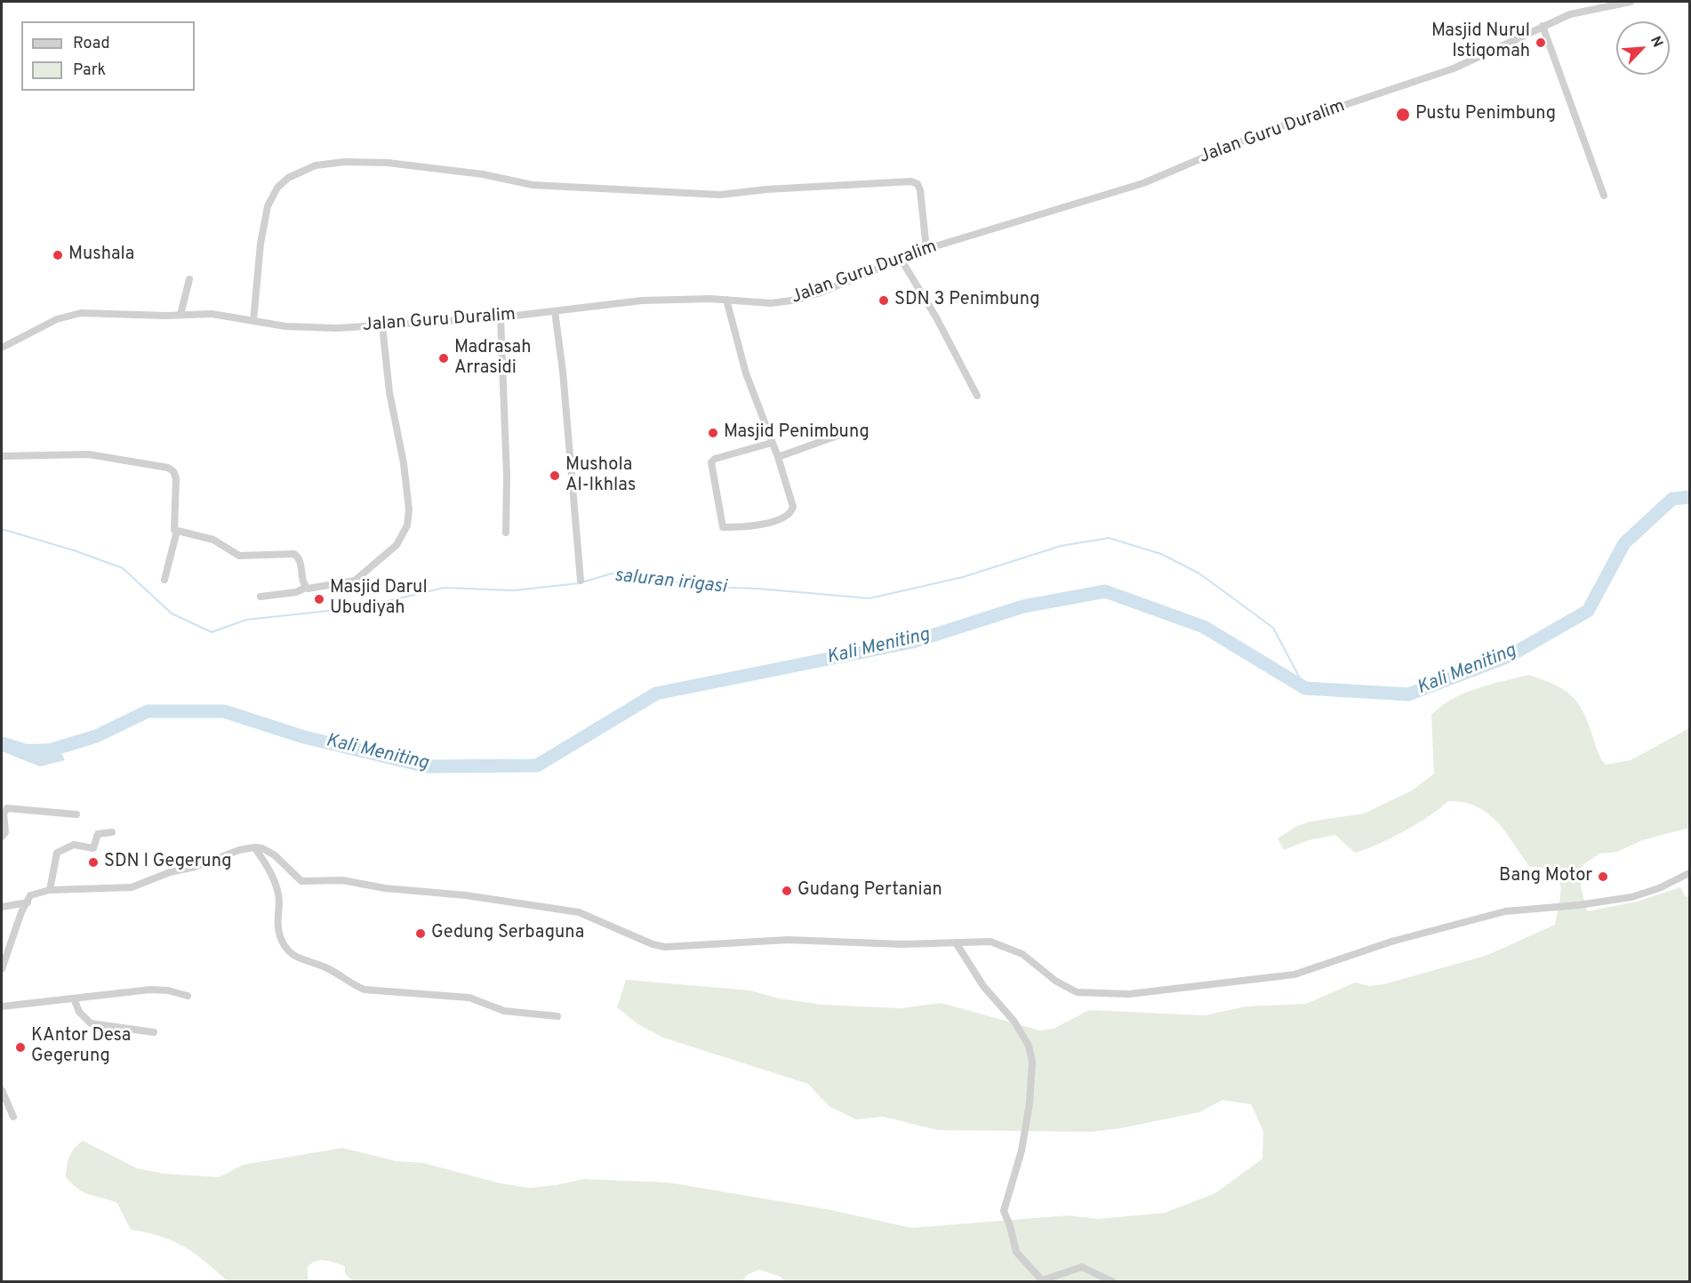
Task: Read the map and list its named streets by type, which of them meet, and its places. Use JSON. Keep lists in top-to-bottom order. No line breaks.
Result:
{"streets":{"street":["Jalan Guru Duralim"]},"water":["saluran irigasi","Kali Meniting"],"places":["Masjid Nurul Istiqomah","Pustu Penimbung","Mushala","SDN 3 Penimbung","Madrasah Arrasidi","Masjid Penimbung","Mushola Al-Ikhlas","Masjid Darul Ubudiyah","SDN I Gegerung","Bang Motor","Gudang Pertanian","Gedung Serbaguna","KAntor Desa Gegerung"],"legend":["Road","Park"],"north":"top right"}
